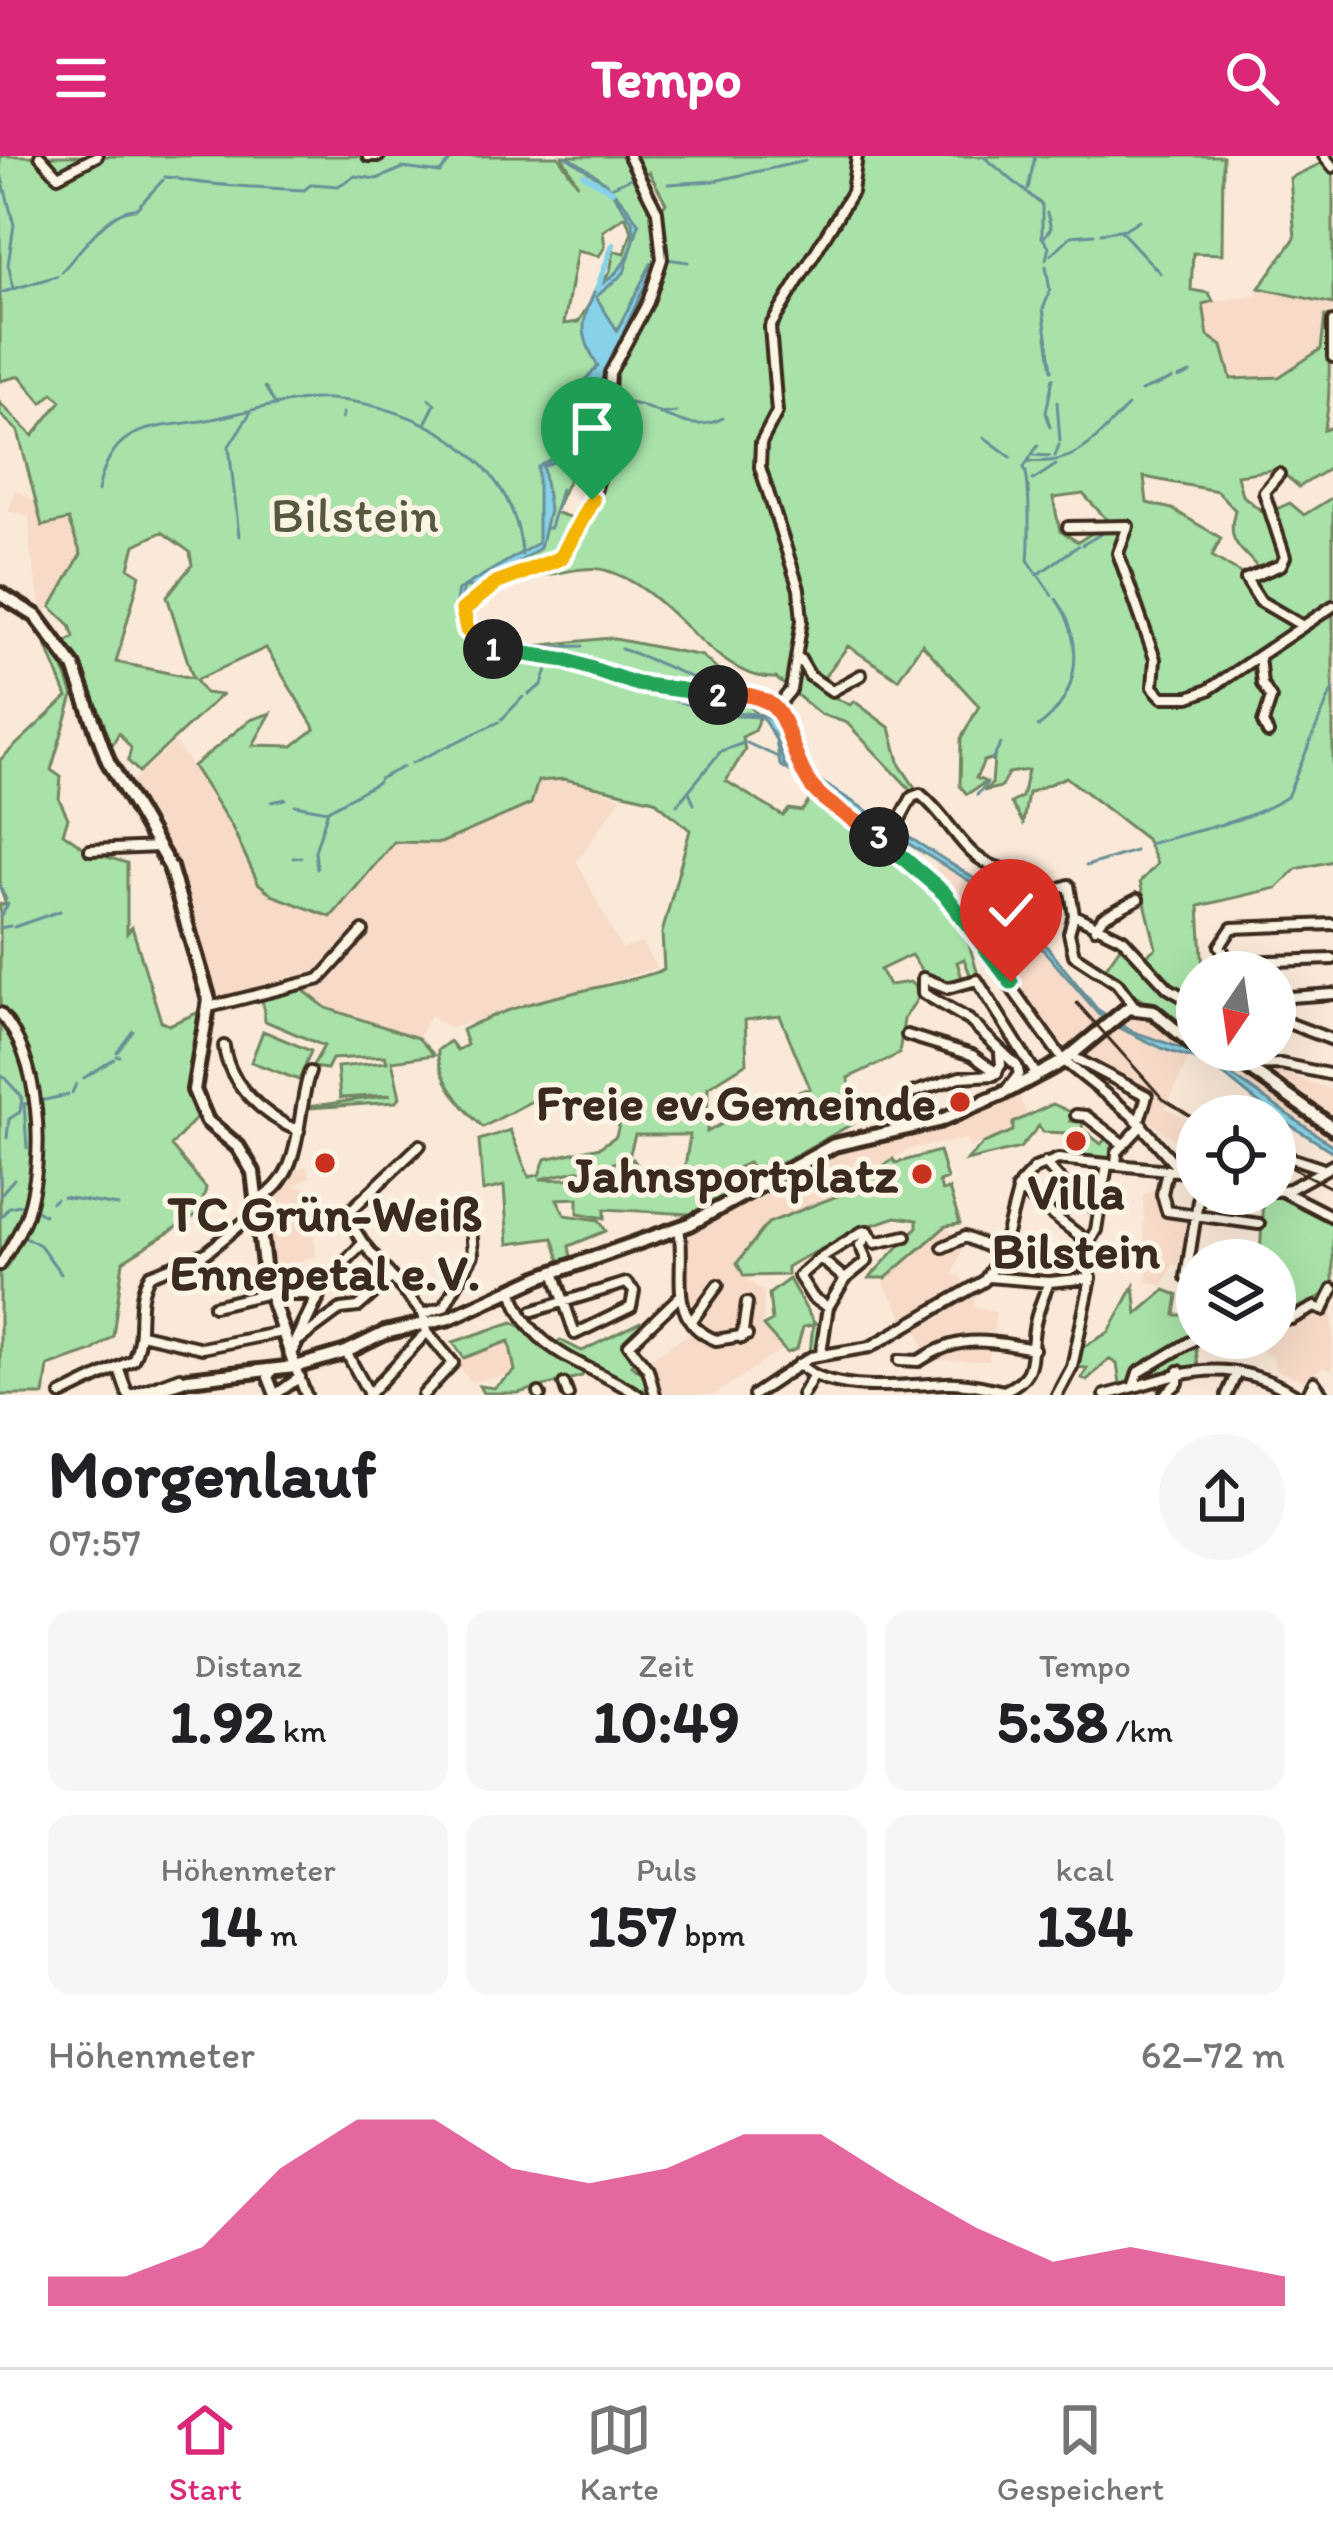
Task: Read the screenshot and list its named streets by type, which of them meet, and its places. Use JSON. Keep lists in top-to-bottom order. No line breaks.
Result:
{"parks":["Bilstein"],"places":["Freie ev.Gemeinde","Villa Bilstein","TC Grün-Weiß Ennepetal e.V.","Jahnsportplatz"],"north":"bottom","page":{"header":"Tempo","pins":["1","2","3"],"heading":["Morgenlauf","07:57"],"stats":[["Distanz","1.92 km"],["Zeit","10:49"],["Tempo","5:38 /km"],["Höhenmeter","14 m"],["Puls","157 bpm"],["kcal","134"]],"chart":["Höhenmeter","62–72 m"],"tabs":["Start","Karte","Gespeichert"]}}
